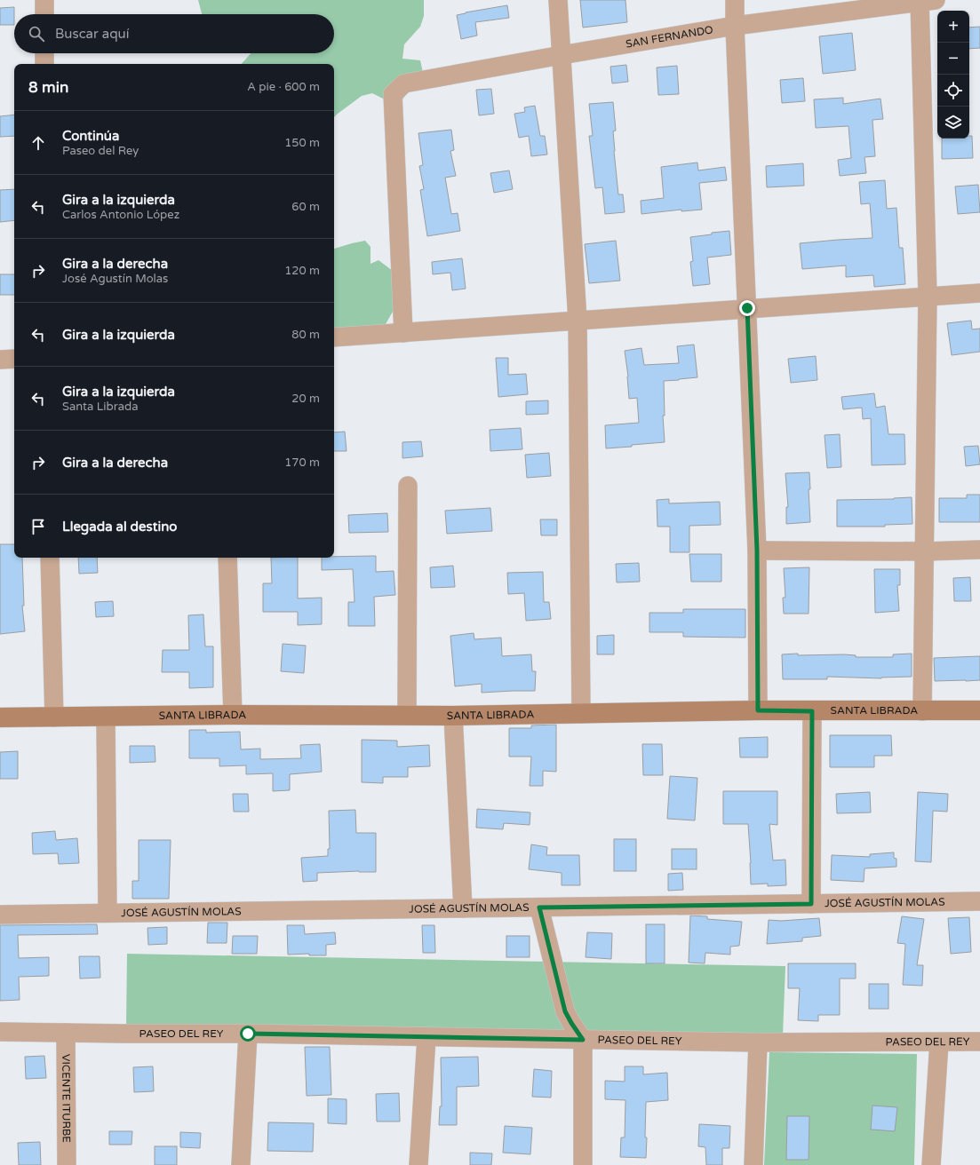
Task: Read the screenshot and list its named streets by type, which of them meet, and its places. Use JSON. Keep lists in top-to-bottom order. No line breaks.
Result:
{"streets":{"street":["SAN FERNANDO","SANTA LIBRADA","JOSÉ AGUSTÍN MOLAS","PASEO DEL REY","VICENTE ITURBE"]},"crossings":[["PASEO DEL REY","VICENTE ITURBE"]],"page":{"map_buttons":["+","−"],"search":"Buscar aquí","heading":["8 min","A pie · 600 m"],"list":[["Continúa","Paseo del Rey","150 m"],["Gira a la izquierda","Carlos Antonio López","60 m"],["Gira a la derecha","José Agustín Molas","120 m"],["Gira a la izquierda","80 m"],["Gira a la izquierda","Santa Librada","20 m"],["Gira a la derecha","170 m"],"Llegada al destino"]}}
